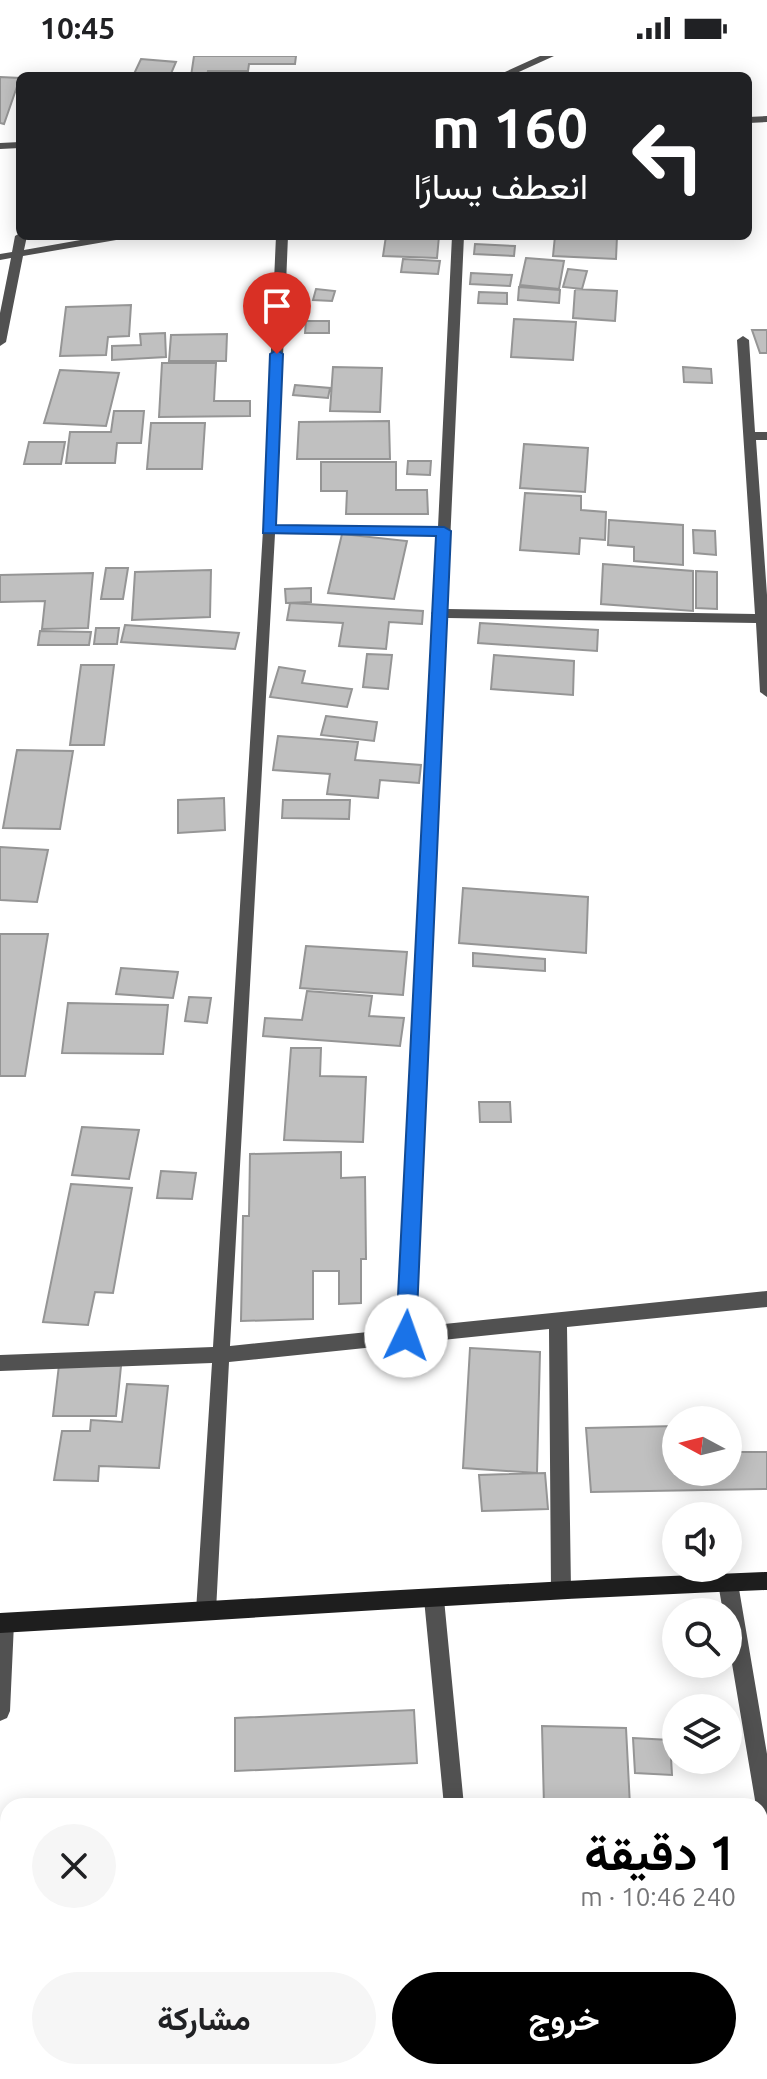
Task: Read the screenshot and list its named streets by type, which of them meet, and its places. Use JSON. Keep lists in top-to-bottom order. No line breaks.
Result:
{"north":"left","page":{"status":"10:45","turn":["160 m","انعطف يسارًا"],"heading":["1 دقيقة","240 m · 10:46"],"buttons":["خروج","مشاركة"]}}
